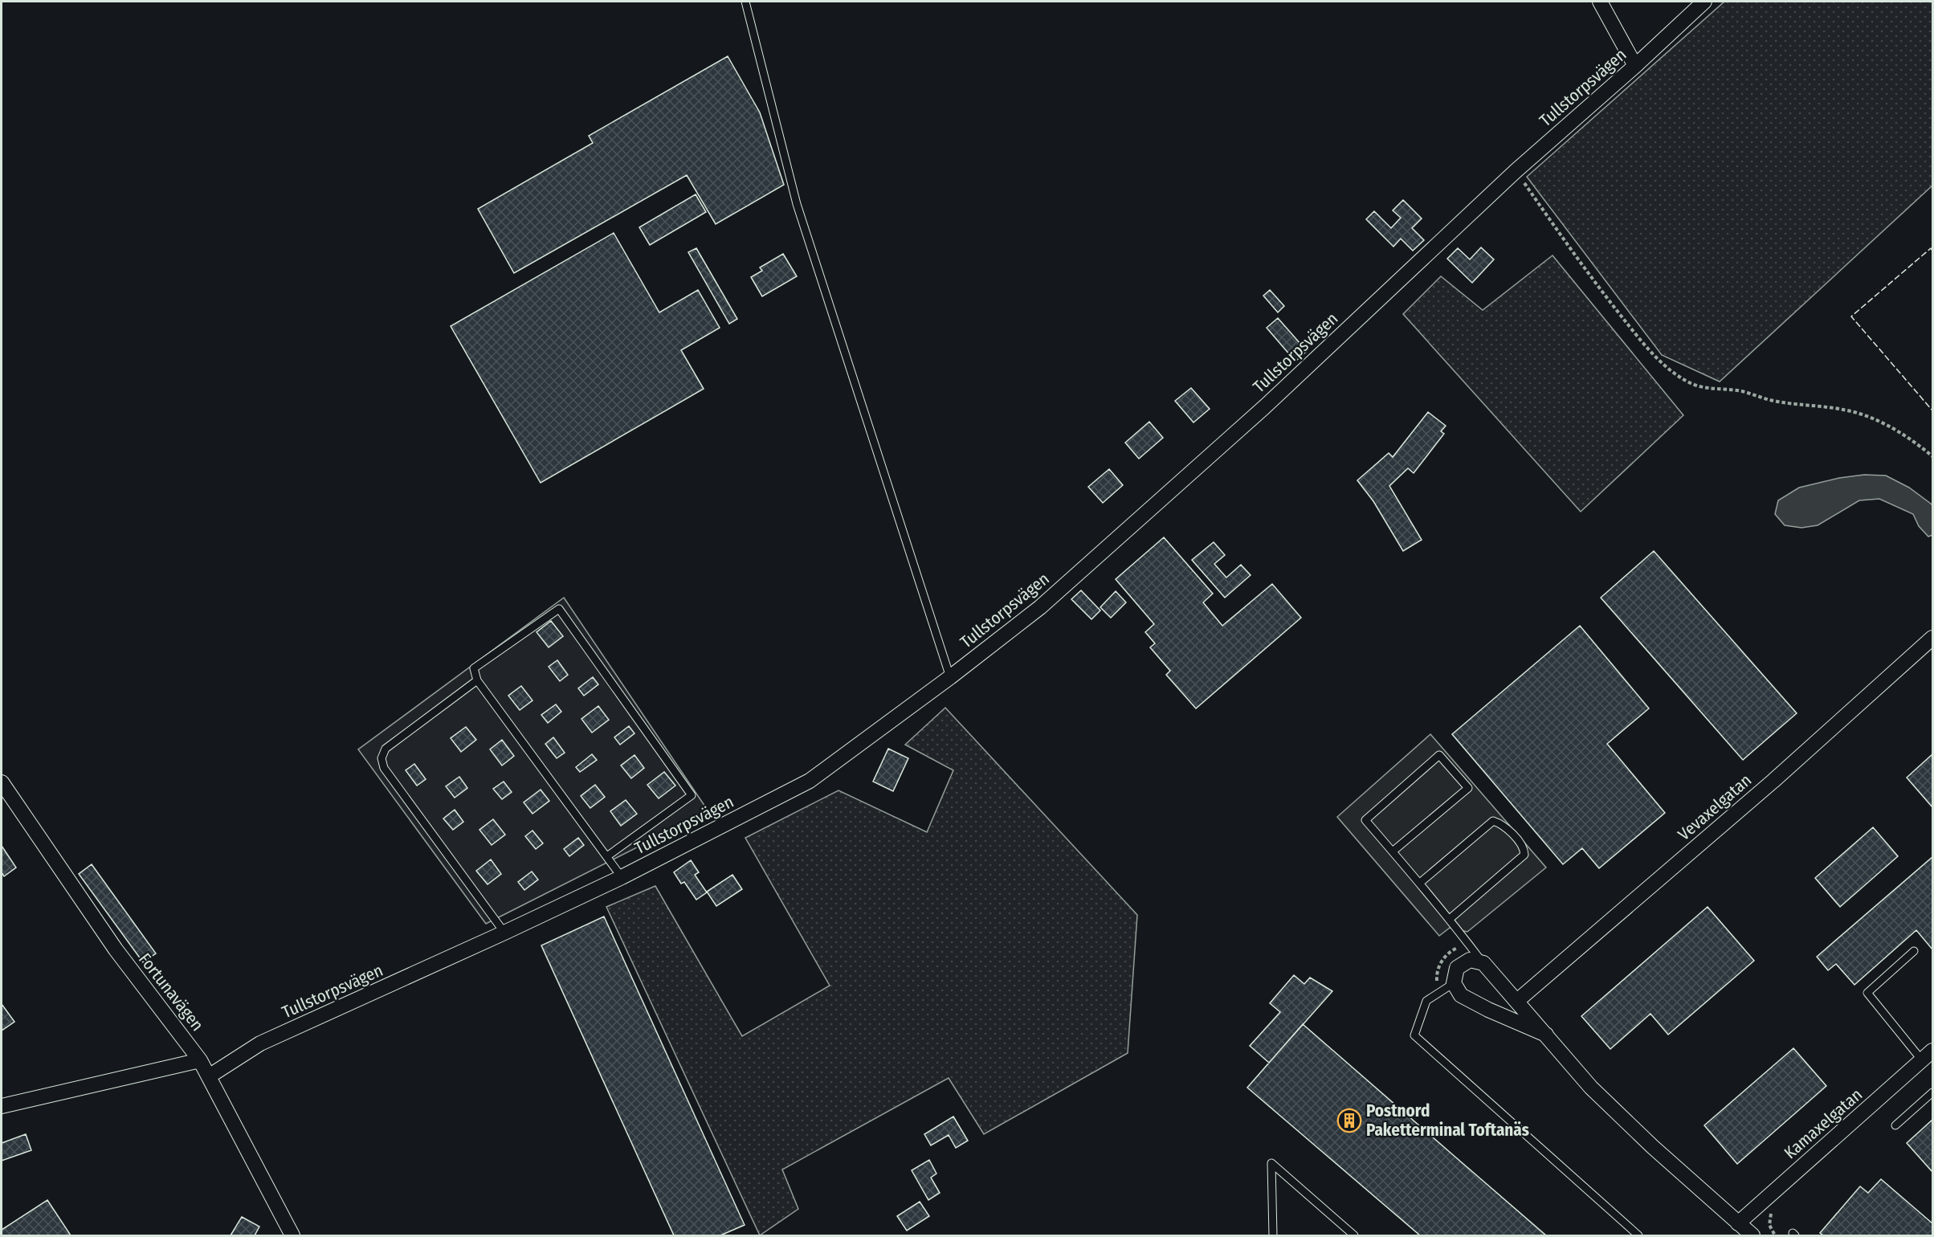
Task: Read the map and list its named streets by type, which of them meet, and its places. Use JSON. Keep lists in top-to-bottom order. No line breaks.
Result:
{"streets":{"street":["Tullstorpsvägen","Vevaxelgatan","Fortunavägen","Kamaxelgatan"]},"crossings":[["Tullstorpsvägen","Fortunavägen"]],"places":{"building":["Postnord Paketterminal Toftanäs"]}}
